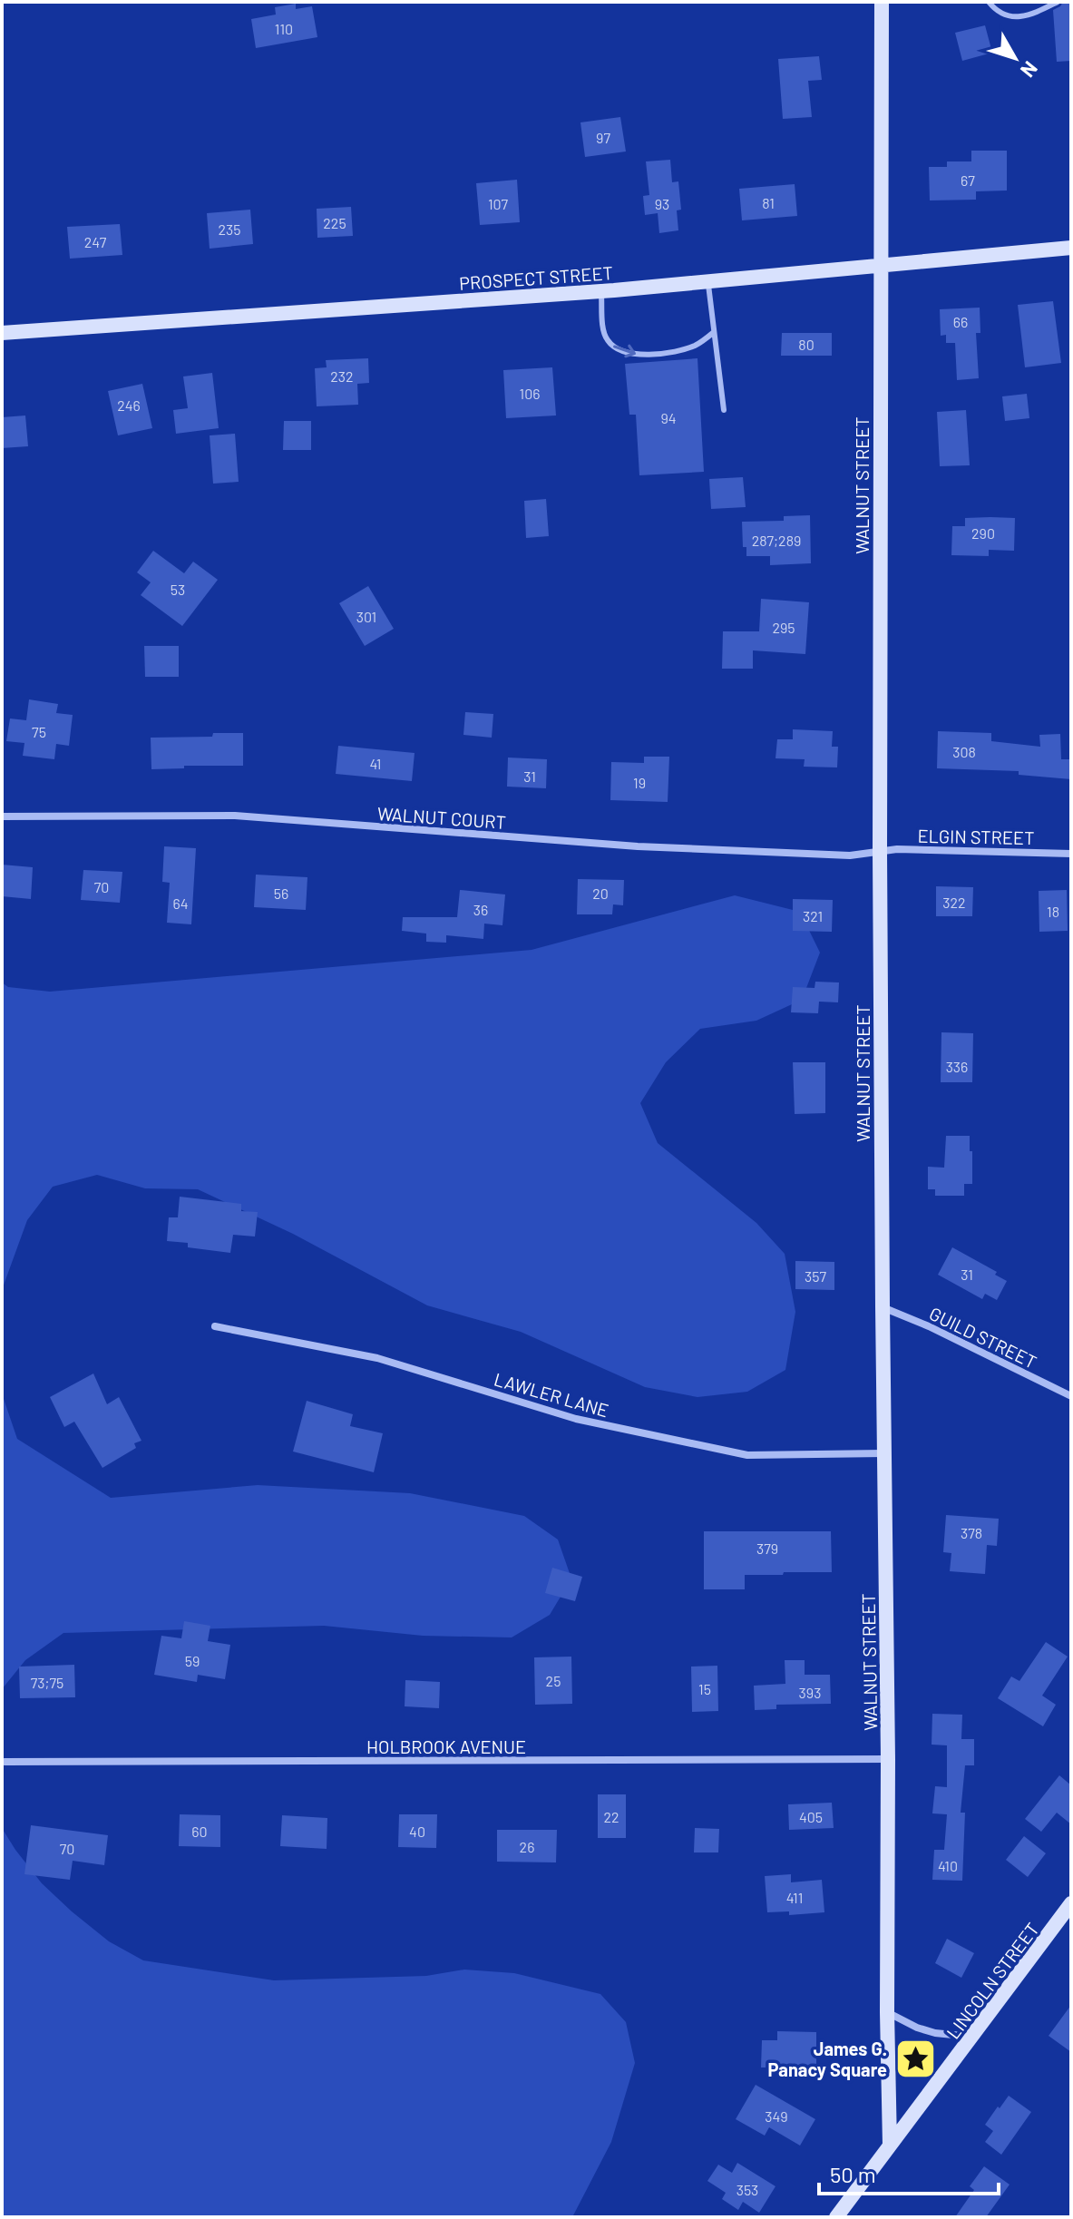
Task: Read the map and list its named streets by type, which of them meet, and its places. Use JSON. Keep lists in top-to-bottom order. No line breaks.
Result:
{"streets":{"street":["PROSPECT STREET","WALNUT STREET","WALNUT COURT","ELGIN STREET","GUILD STREET","LAWLER LANE","HOLBROOK AVENUE","LINCOLN STREET"]},"crossings":[["PROSPECT STREET","WALNUT STREET"],["WALNUT STREET","WALNUT COURT"],["WALNUT STREET","ELGIN STREET"],["WALNUT STREET","GUILD STREET"],["WALNUT STREET","LAWLER LANE"],["WALNUT STREET","HOLBROOK AVENUE"],["WALNUT STREET","LINCOLN STREET"],["WALNUT COURT","ELGIN STREET"]],"places":{"place":["James G. Panacy Square"]},"house_numbers":["110","97","67","81","107","93","225","235","247","66","80","232","106","246","94","290","287;289","53","301","295","75","308","41","31","19","70","56","20","322","64","36","18","321","336","31","357","378","379","59","25","73;75","15","393","22","405","60","40","26","70","410","411","349","353"],"scale_bar":"50 m","north":"bottom right"}
